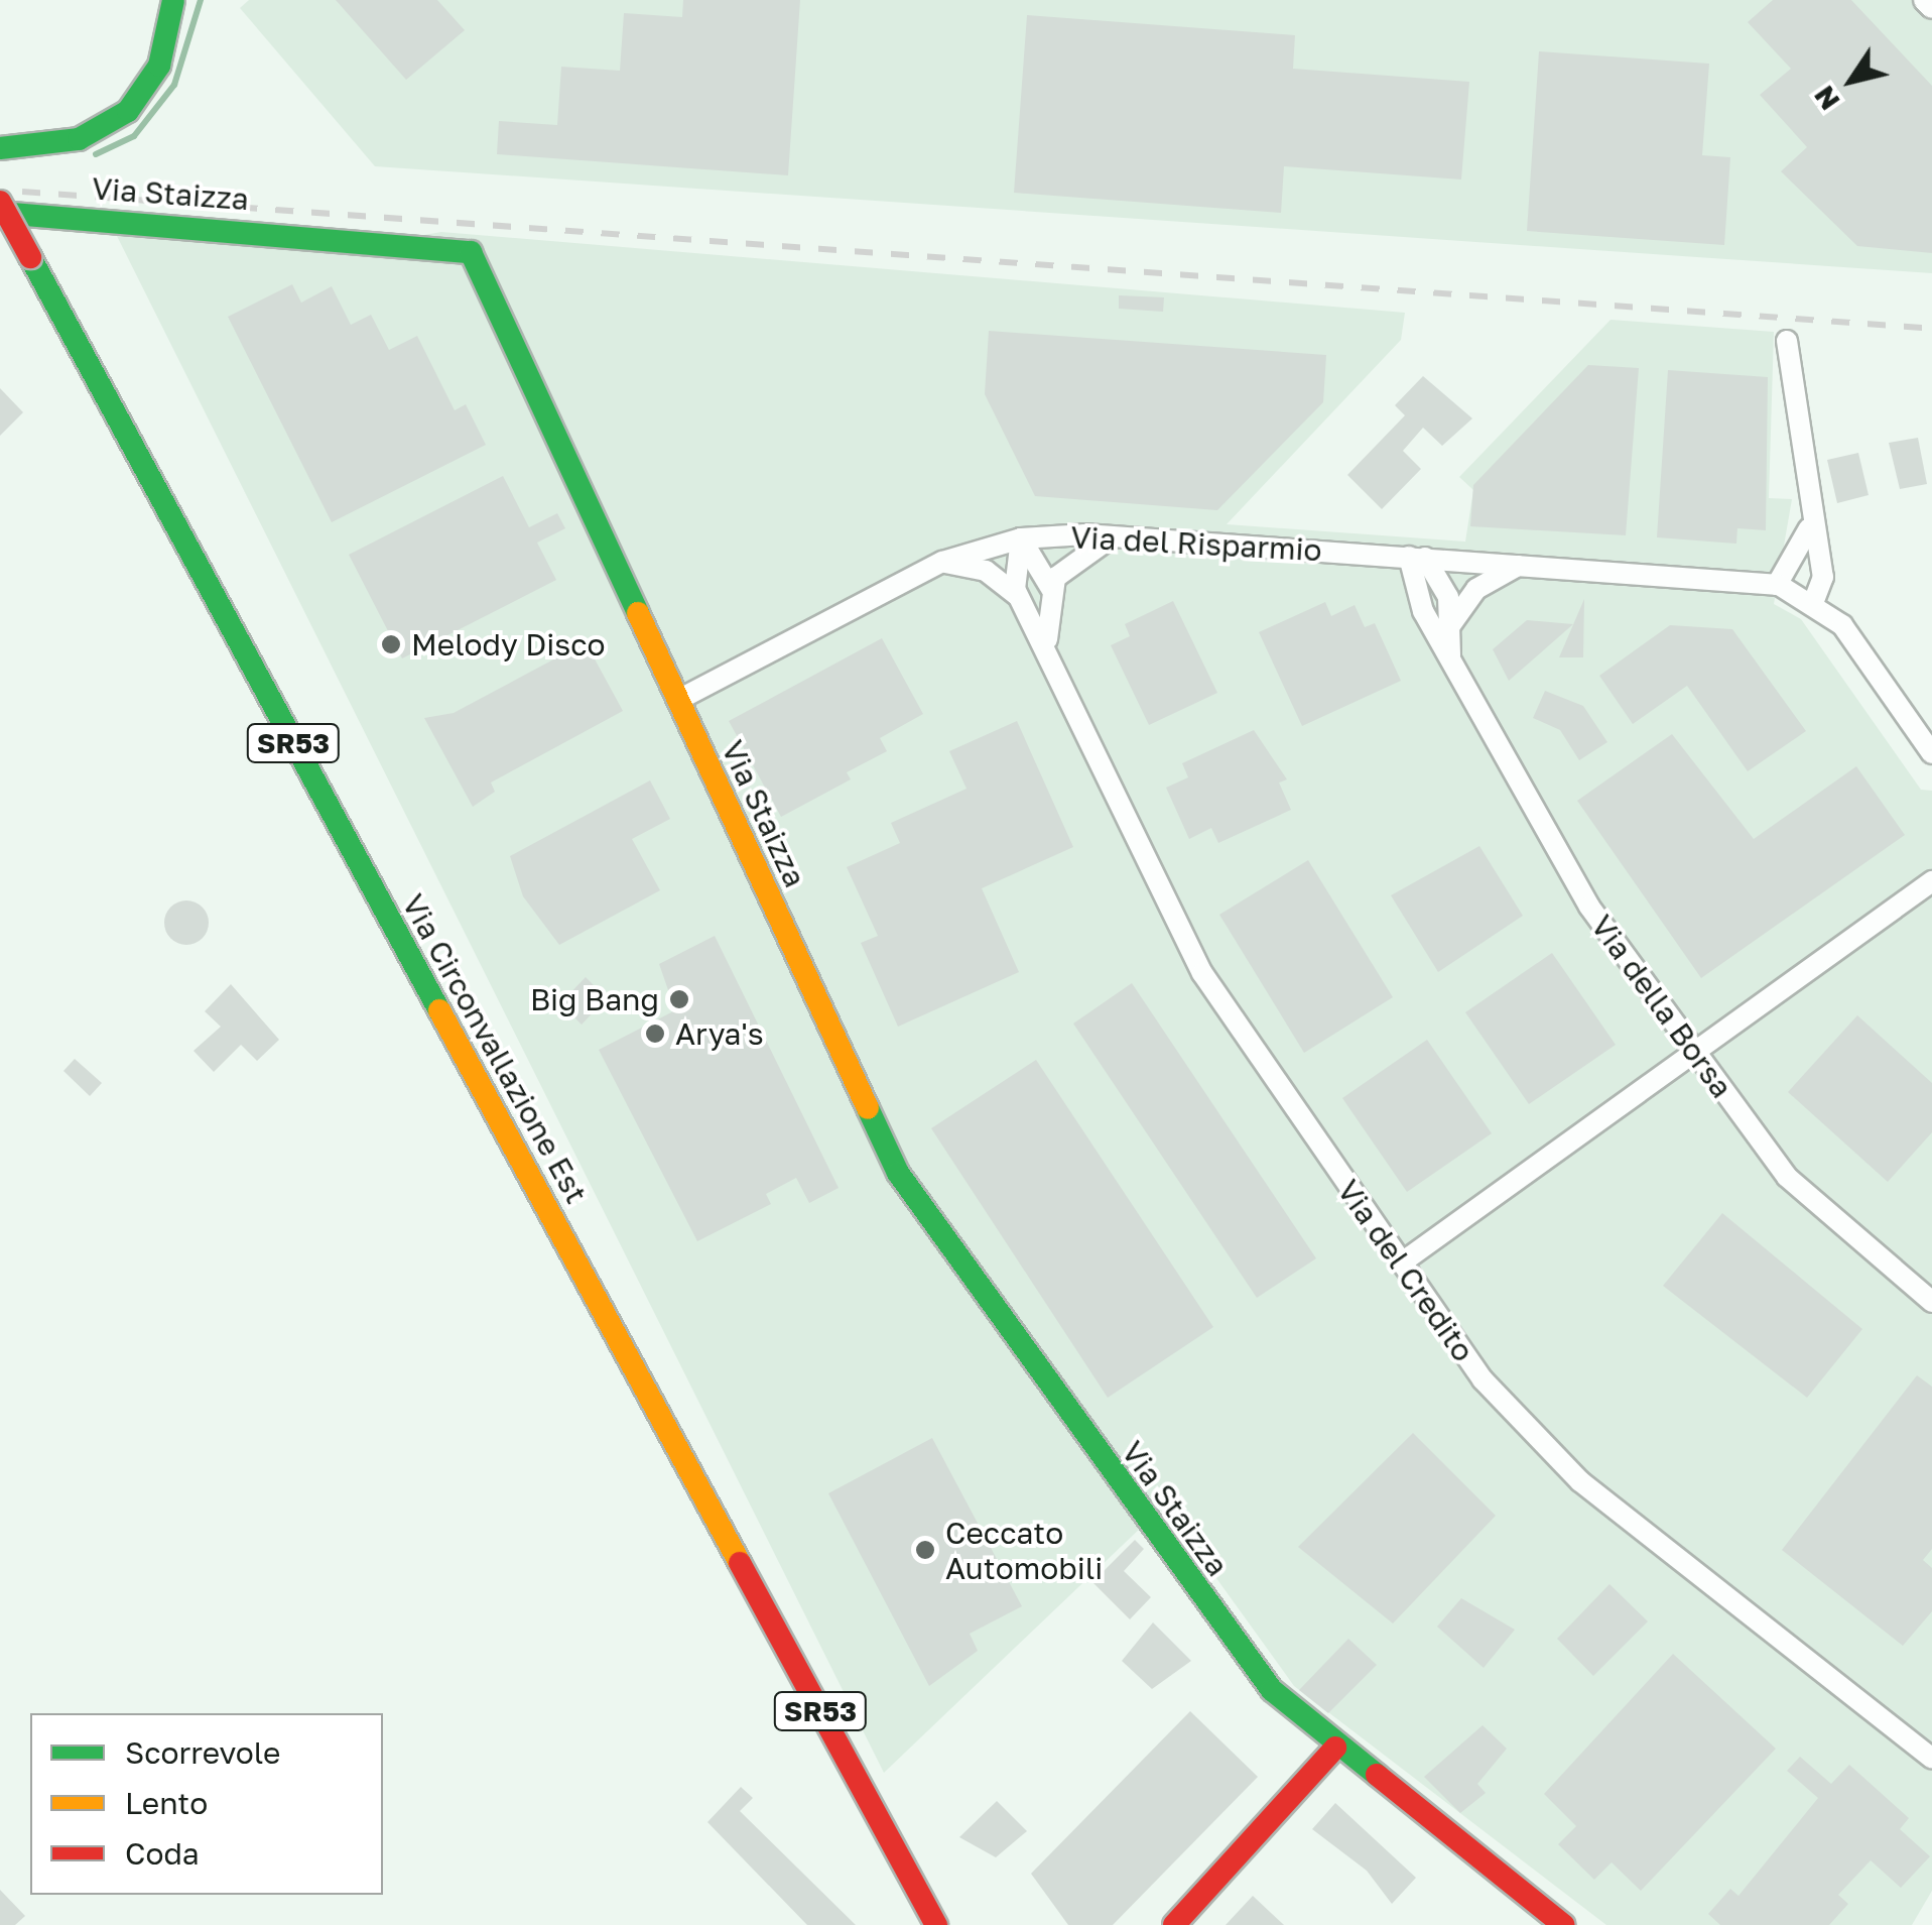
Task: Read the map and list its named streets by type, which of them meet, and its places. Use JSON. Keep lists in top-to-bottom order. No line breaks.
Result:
{"streets":{"street":["Via Staizza","Via del Risparmio","SR53","Via della Borsa","Via Circonvallazione Est","Via del Credito"]},"crossings":[["Via Staizza","Via del Risparmio"],["Via del Risparmio","Via della Borsa"],["Via del Risparmio","Via del Credito"]],"places":["Melody Disco","Big Bang","Arya's","Ceccato Automobili"],"legend":["Scorrevole","Lento","Coda"],"north":"bottom left"}
